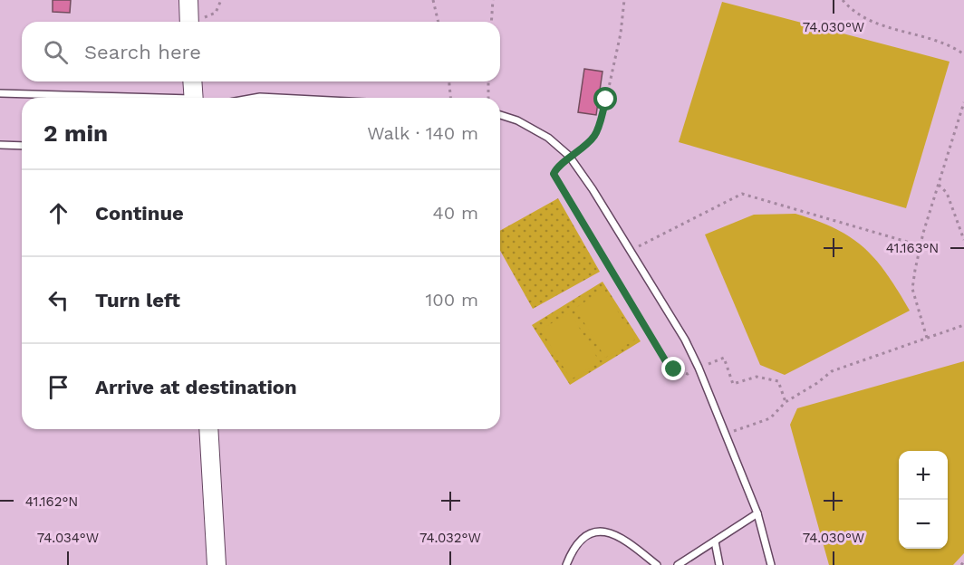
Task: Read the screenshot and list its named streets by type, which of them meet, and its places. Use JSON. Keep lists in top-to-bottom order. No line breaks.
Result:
{"page":{"search":"Search here","heading":["2 min","Walk · 140 m"],"list":[["Continue","40 m"],["Turn left","100 m"],"Arrive at destination"],"map_buttons":["+","−"]},"coordinates":["74.030°W","41.163°N","41.162°N","74.034°W","74.032°W"]}
